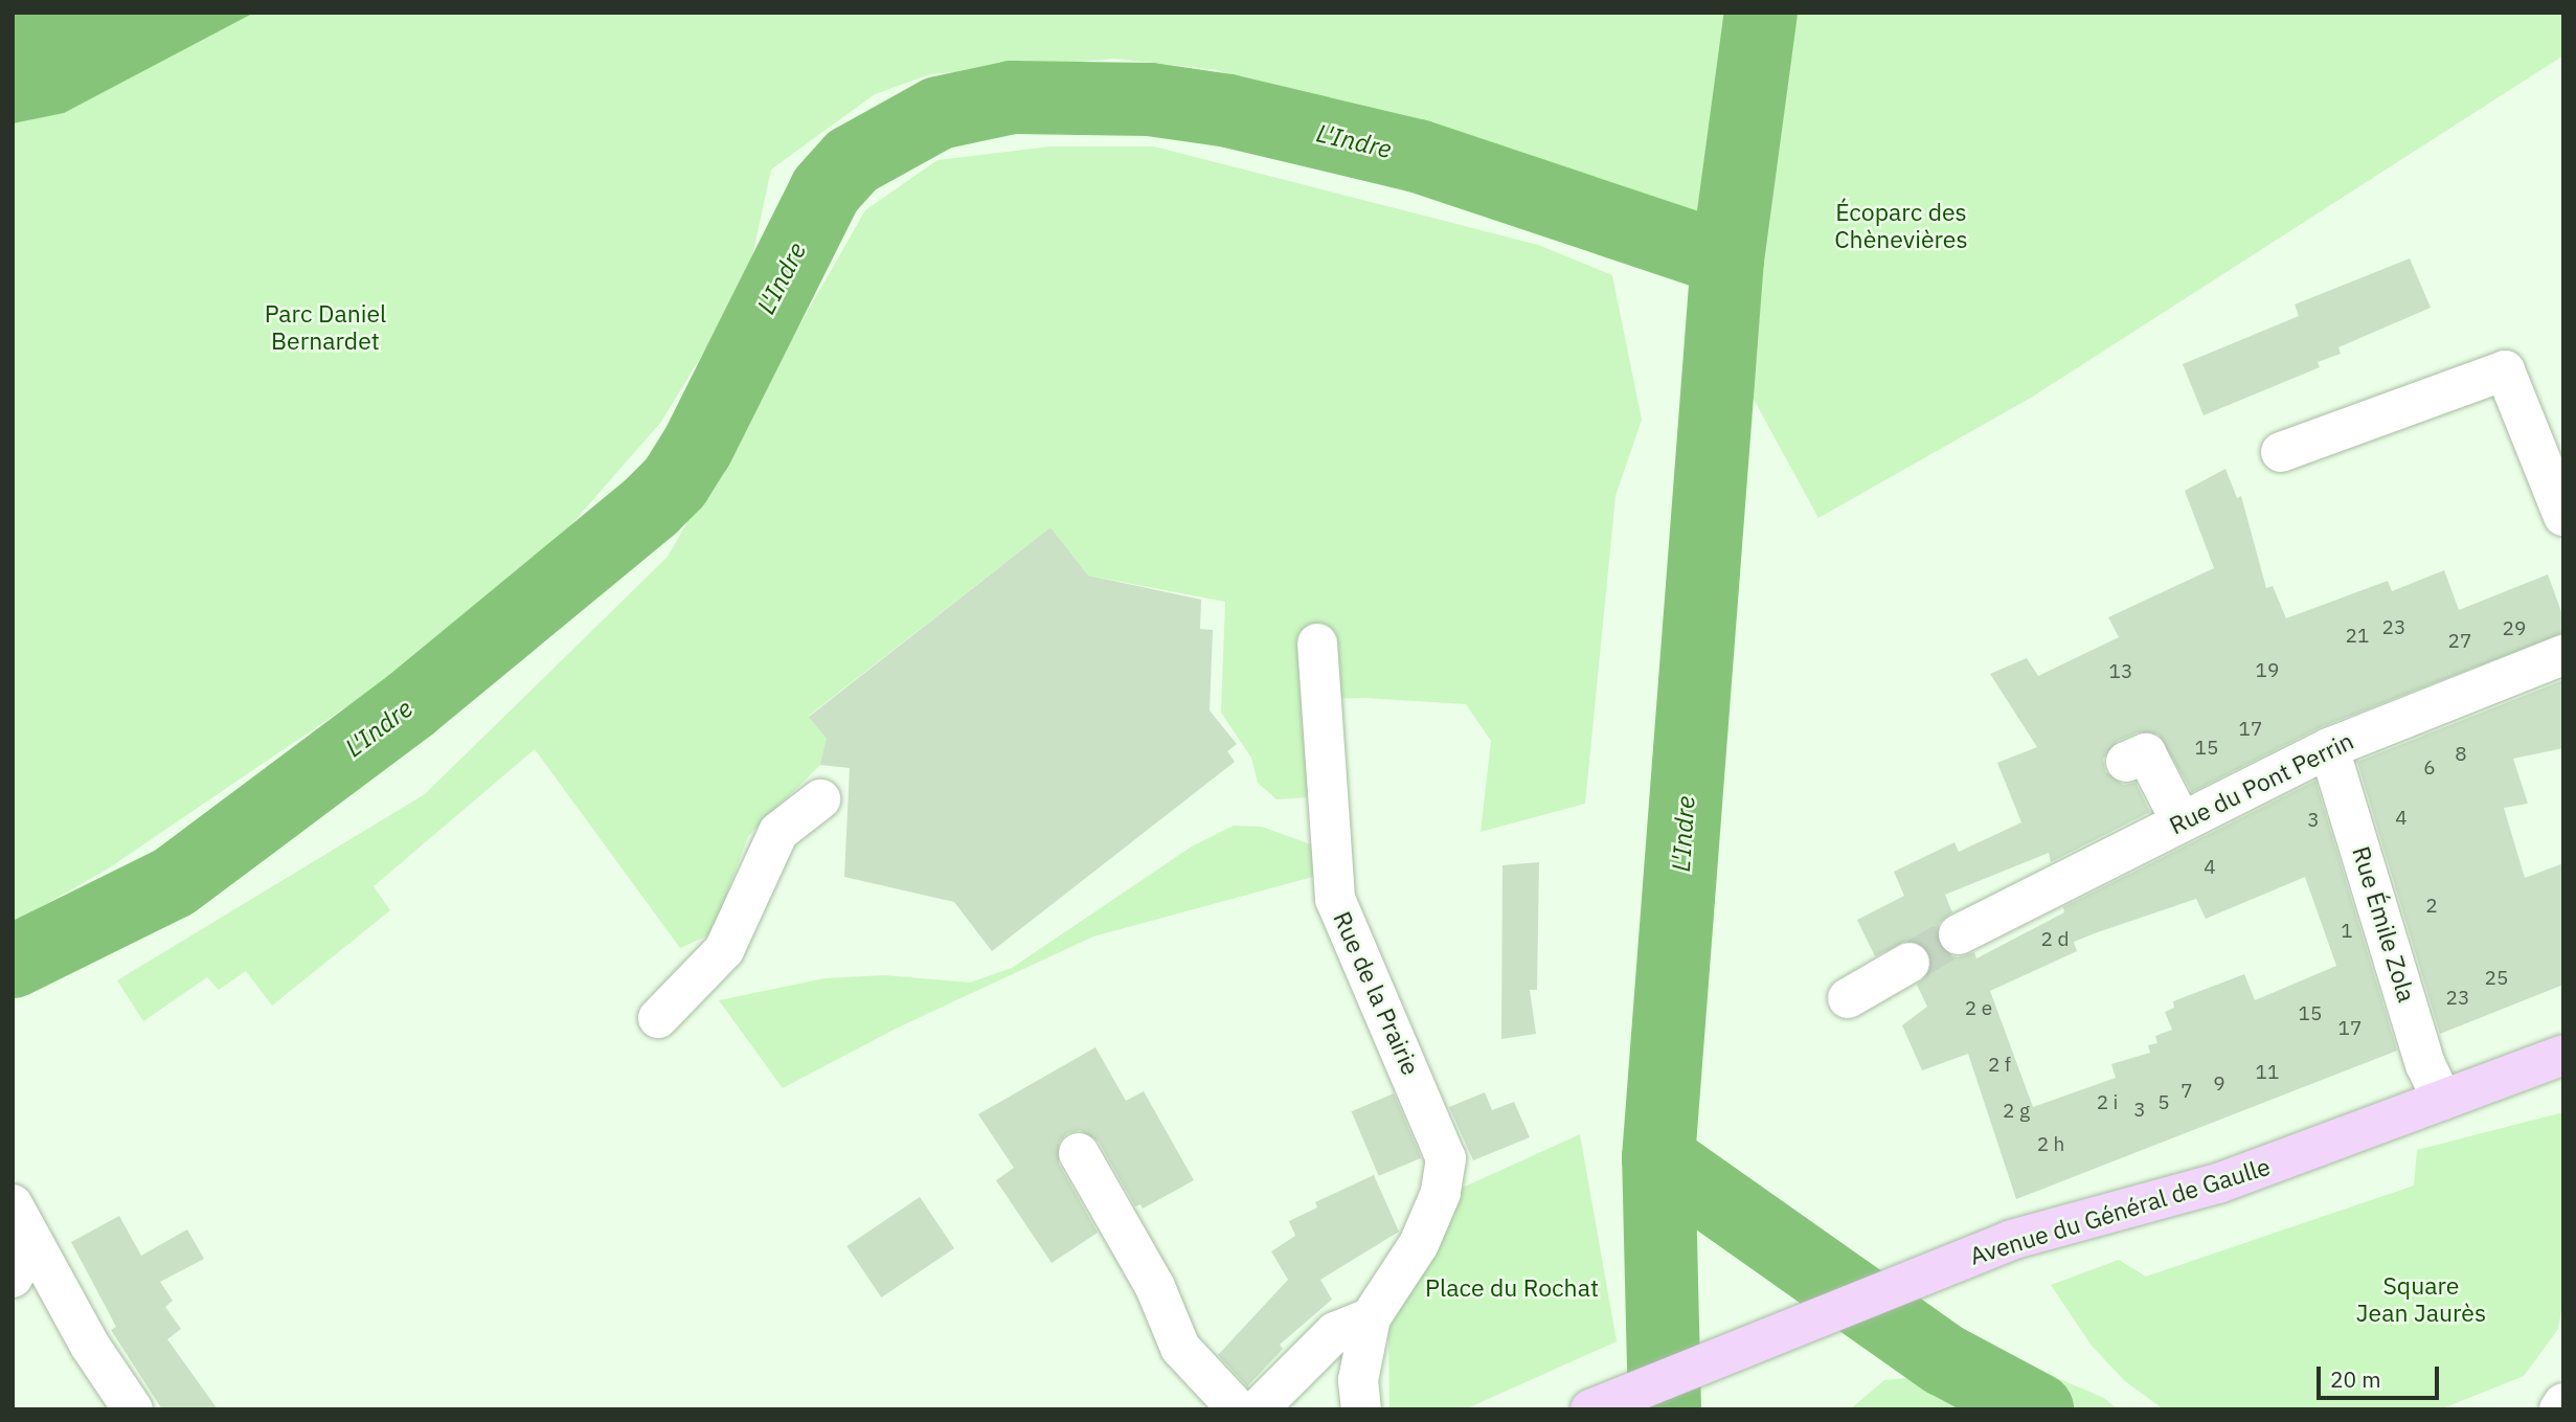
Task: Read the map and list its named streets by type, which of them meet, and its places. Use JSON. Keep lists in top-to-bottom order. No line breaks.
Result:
{"streets":{"main road":["Avenue du Général de Gaulle"],"street":["Rue du Pont Perrin","Rue Émile Zola","Rue de la Prairie"]},"crossings":[["Rue du Pont Perrin","Rue Émile Zola"],["Rue Émile Zola","Avenue du Général de Gaulle"]],"water":["L'Indre"],"parks":["Écoparc des Chènevières","Parc Daniel Bernardet","Square Jean Jaurès","Place du Rochat"],"house_numbers":["23","29","21","27","19","13","17","15","8","6","4","3","4","2","1","2 d","25","23","2 e","15","17","2 f","11","9","7","2 i","5","3","2 g","2 h"],"scale_bar":"20 m"}
